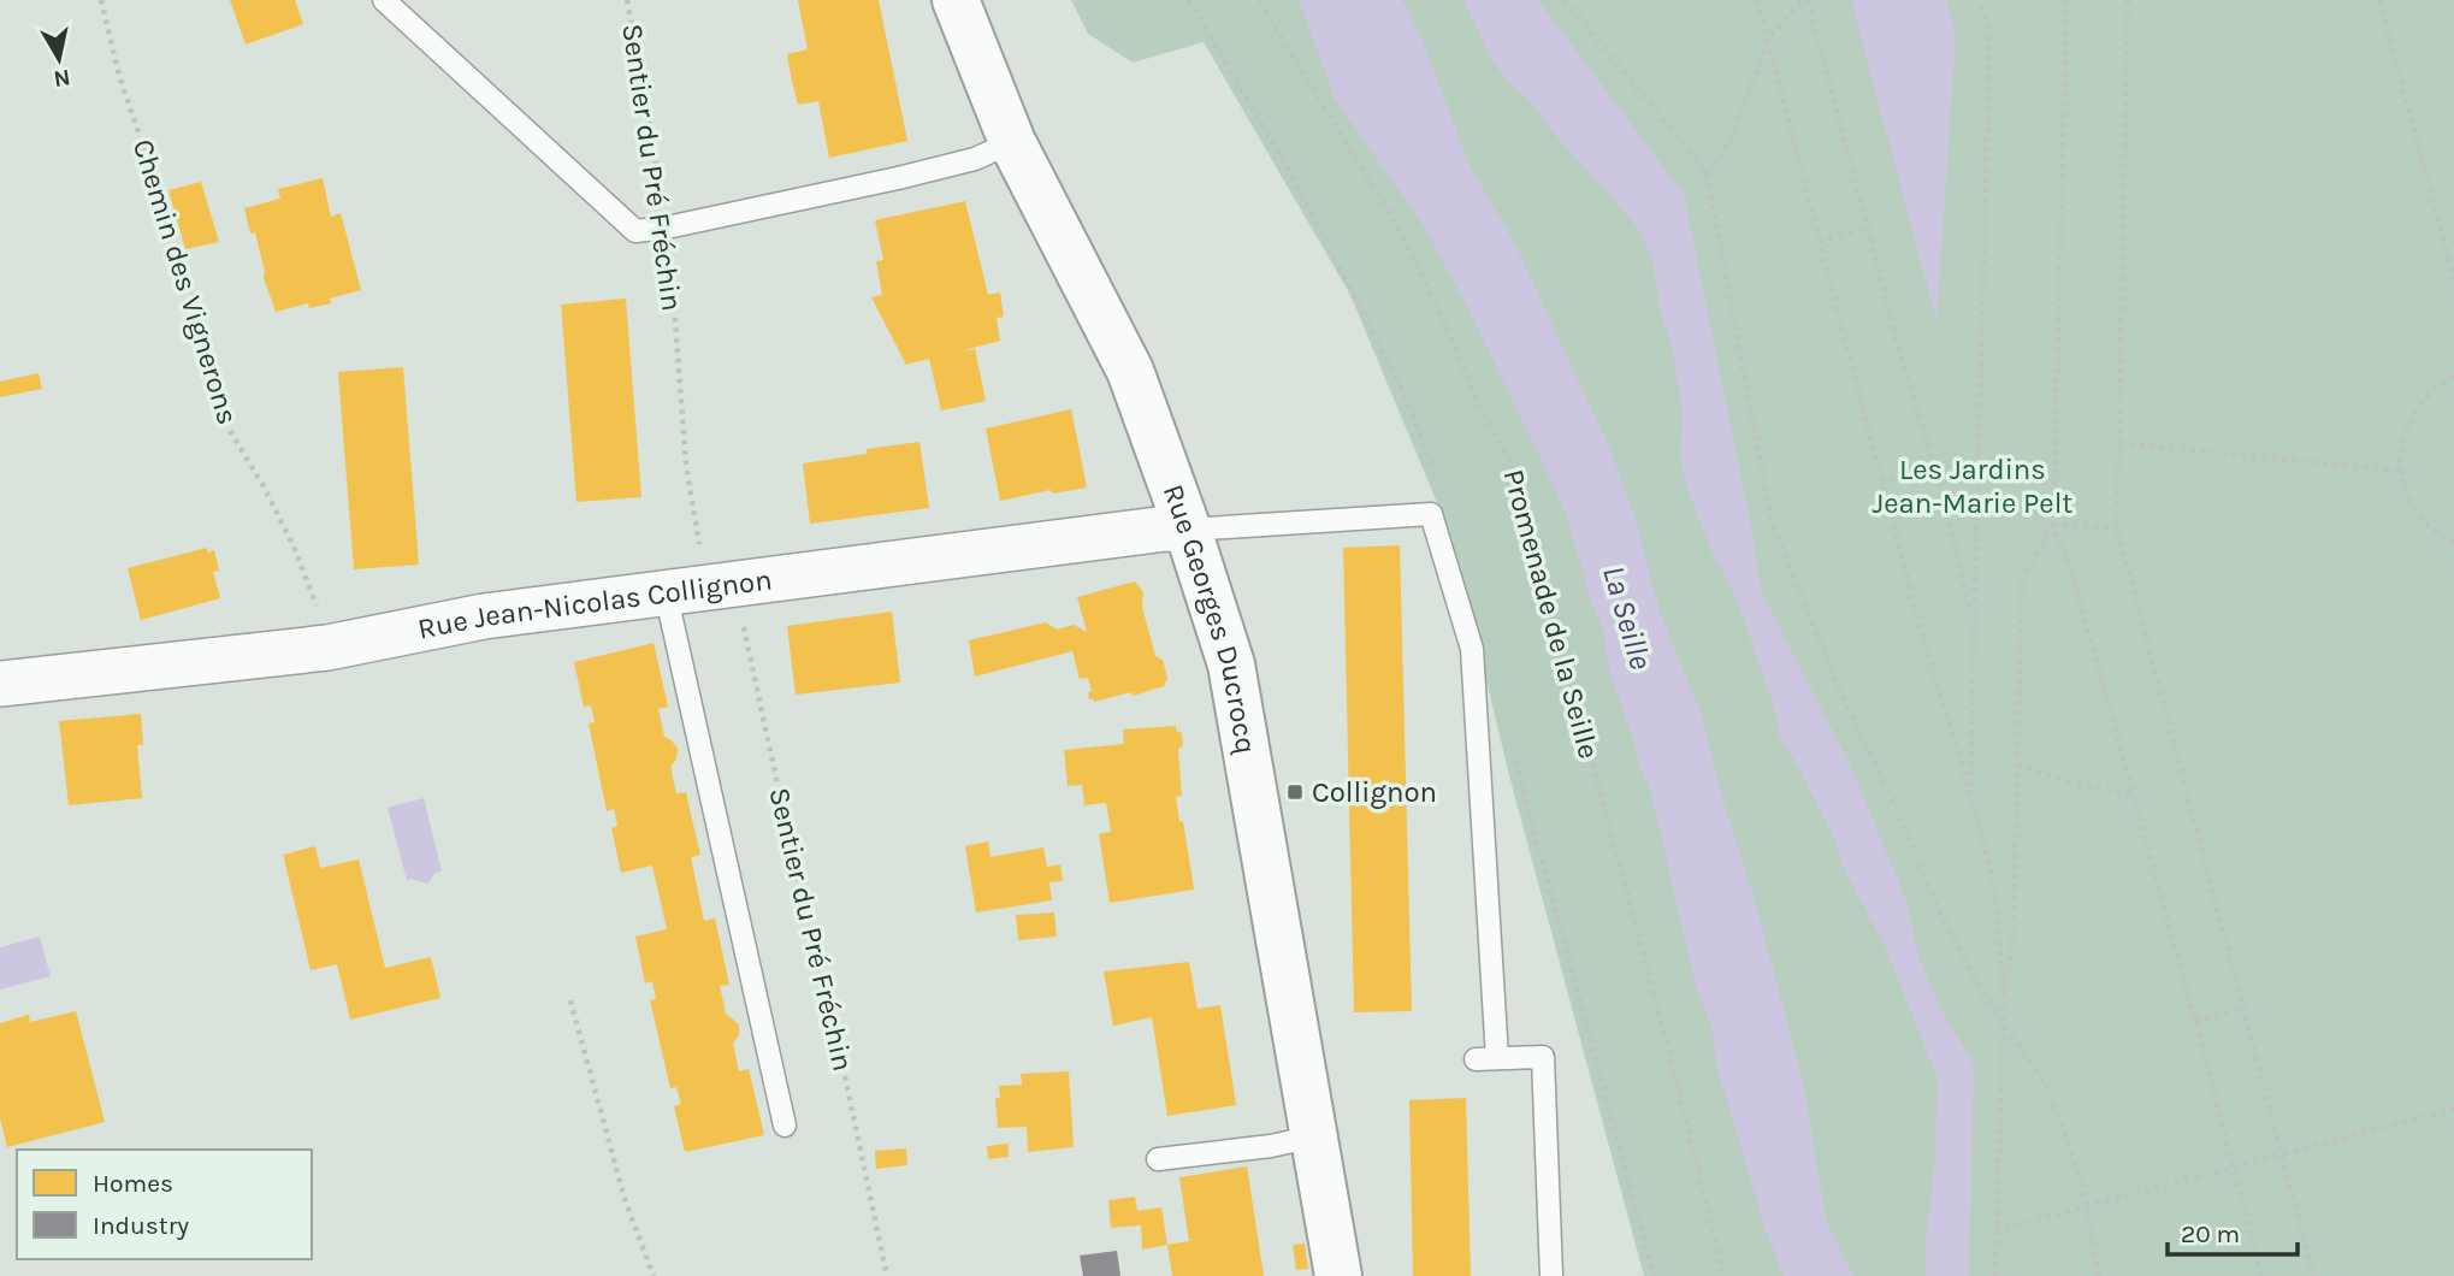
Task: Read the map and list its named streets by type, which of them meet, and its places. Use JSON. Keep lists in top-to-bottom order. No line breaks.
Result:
{"streets":{"street":["Rue Jean-Nicolas Collignon","Rue Georges Ducrocq"],"path":["Sentier du Pré Fréchin","Chemin des Vignerons","Promenade de la Seille"]},"crossings":[["Sentier du Pré Fréchin","Rue Jean-Nicolas Collignon"],["Chemin des Vignerons","Rue Jean-Nicolas Collignon"],["Rue Jean-Nicolas Collignon","Rue Georges Ducrocq"]],"water":["La Seille"],"parks":["Les Jardins Jean-Marie Pelt"],"places":{"transit":["Collignon"]},"legend":["Homes","Industry"],"scale_bar":"20 m","north":"bottom"}
